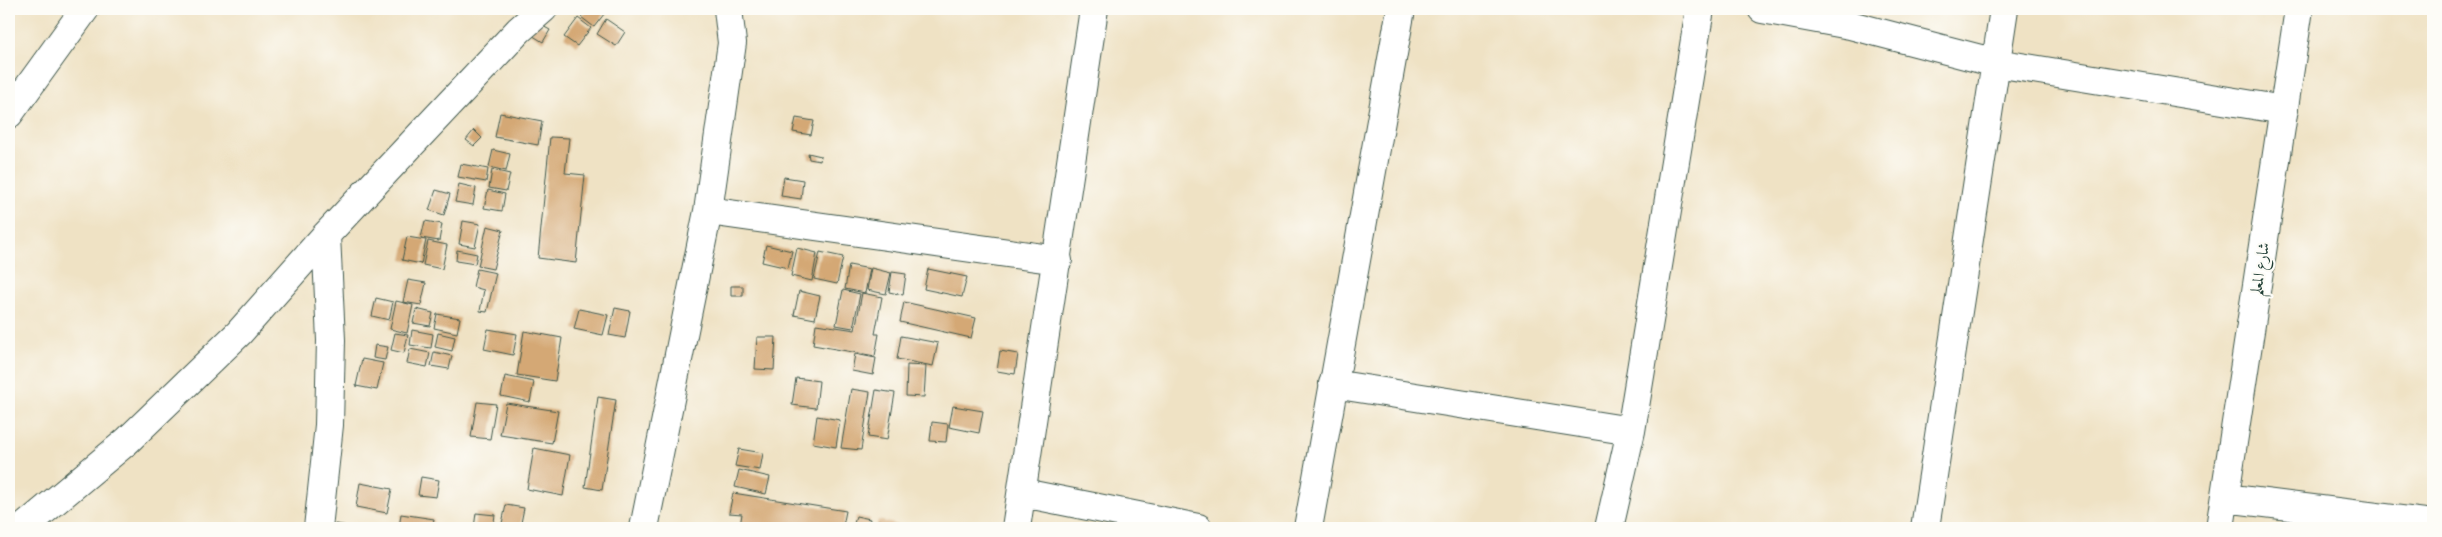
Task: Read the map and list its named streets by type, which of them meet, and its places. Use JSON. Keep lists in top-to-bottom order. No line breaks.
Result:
{"streets":{"street":["شارع المعلم"]}}
